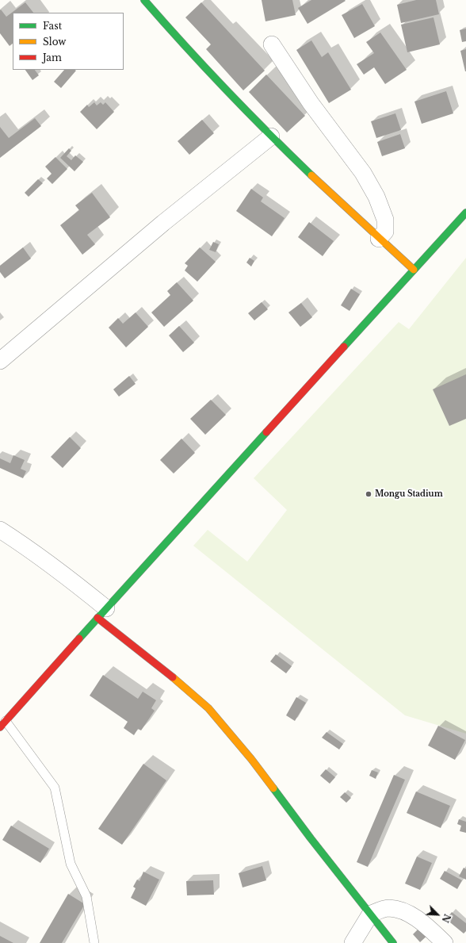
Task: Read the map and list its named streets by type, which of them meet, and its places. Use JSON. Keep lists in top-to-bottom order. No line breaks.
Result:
{"places":["Mongu Stadium"],"legend":["Fast","Slow","Jam"],"north":"bottom right"}
